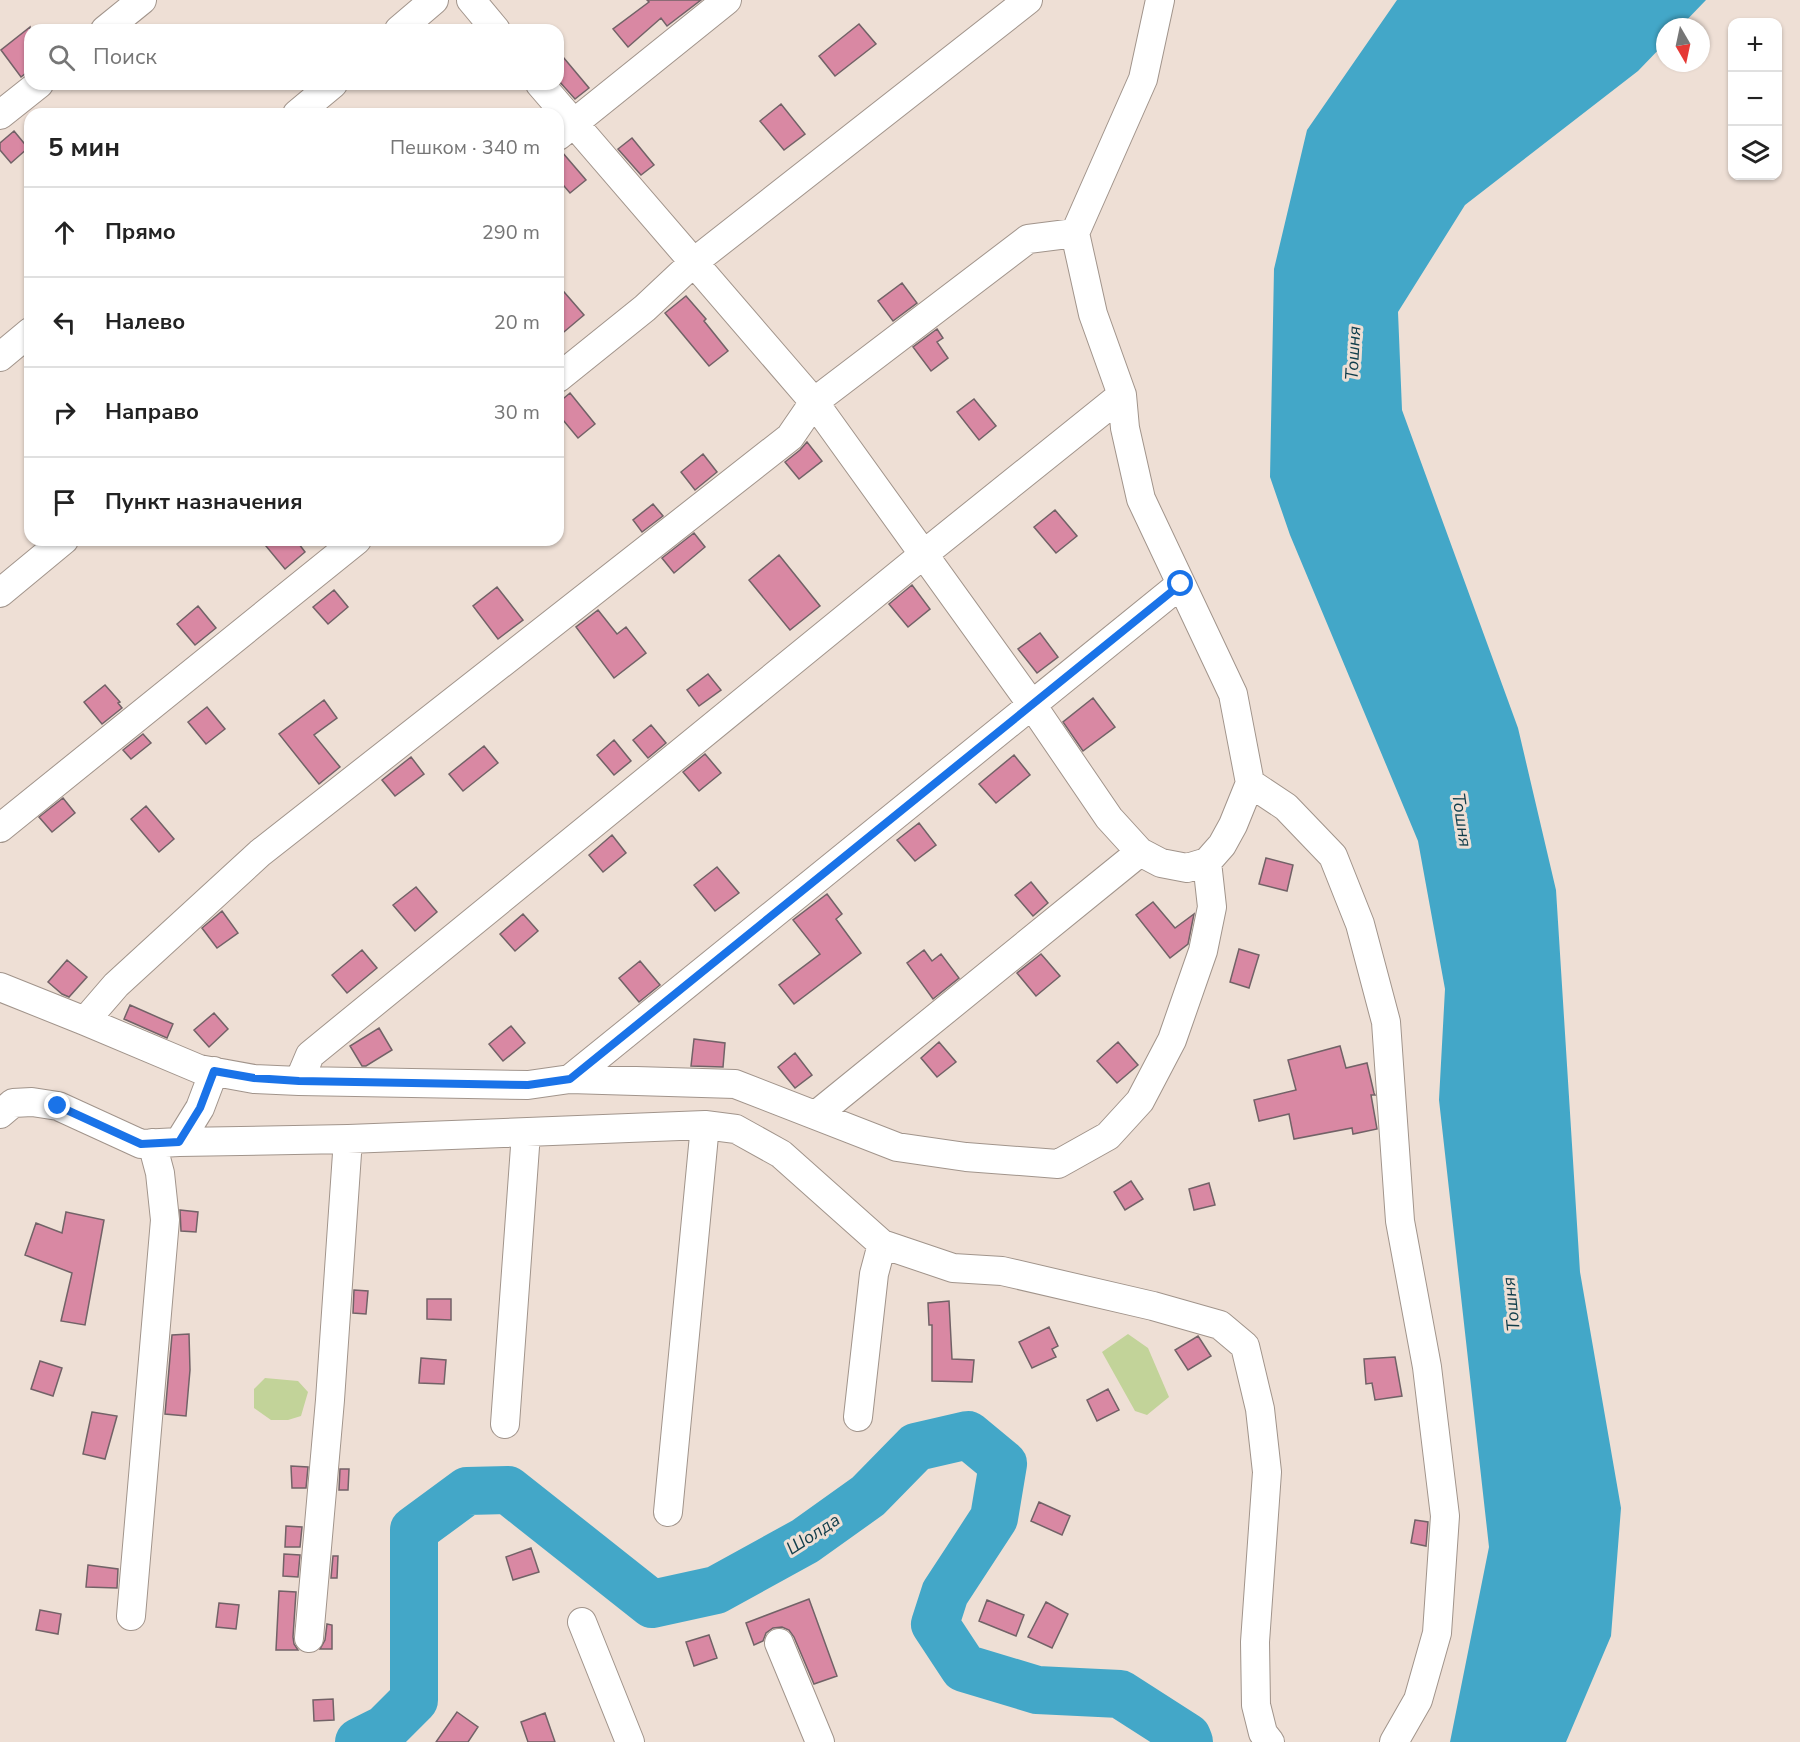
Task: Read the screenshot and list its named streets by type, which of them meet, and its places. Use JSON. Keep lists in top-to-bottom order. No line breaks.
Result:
{"water":["Тошня","Шолда"],"north":"bottom","page":{"map_buttons":["+","−"],"search":"Поиск","heading":["5 мин","Пешком · 340 m"],"list":[["Прямо","290 m"],["Налево","20 m"],["Направо","30 m"],"Пункт назначения"]}}
